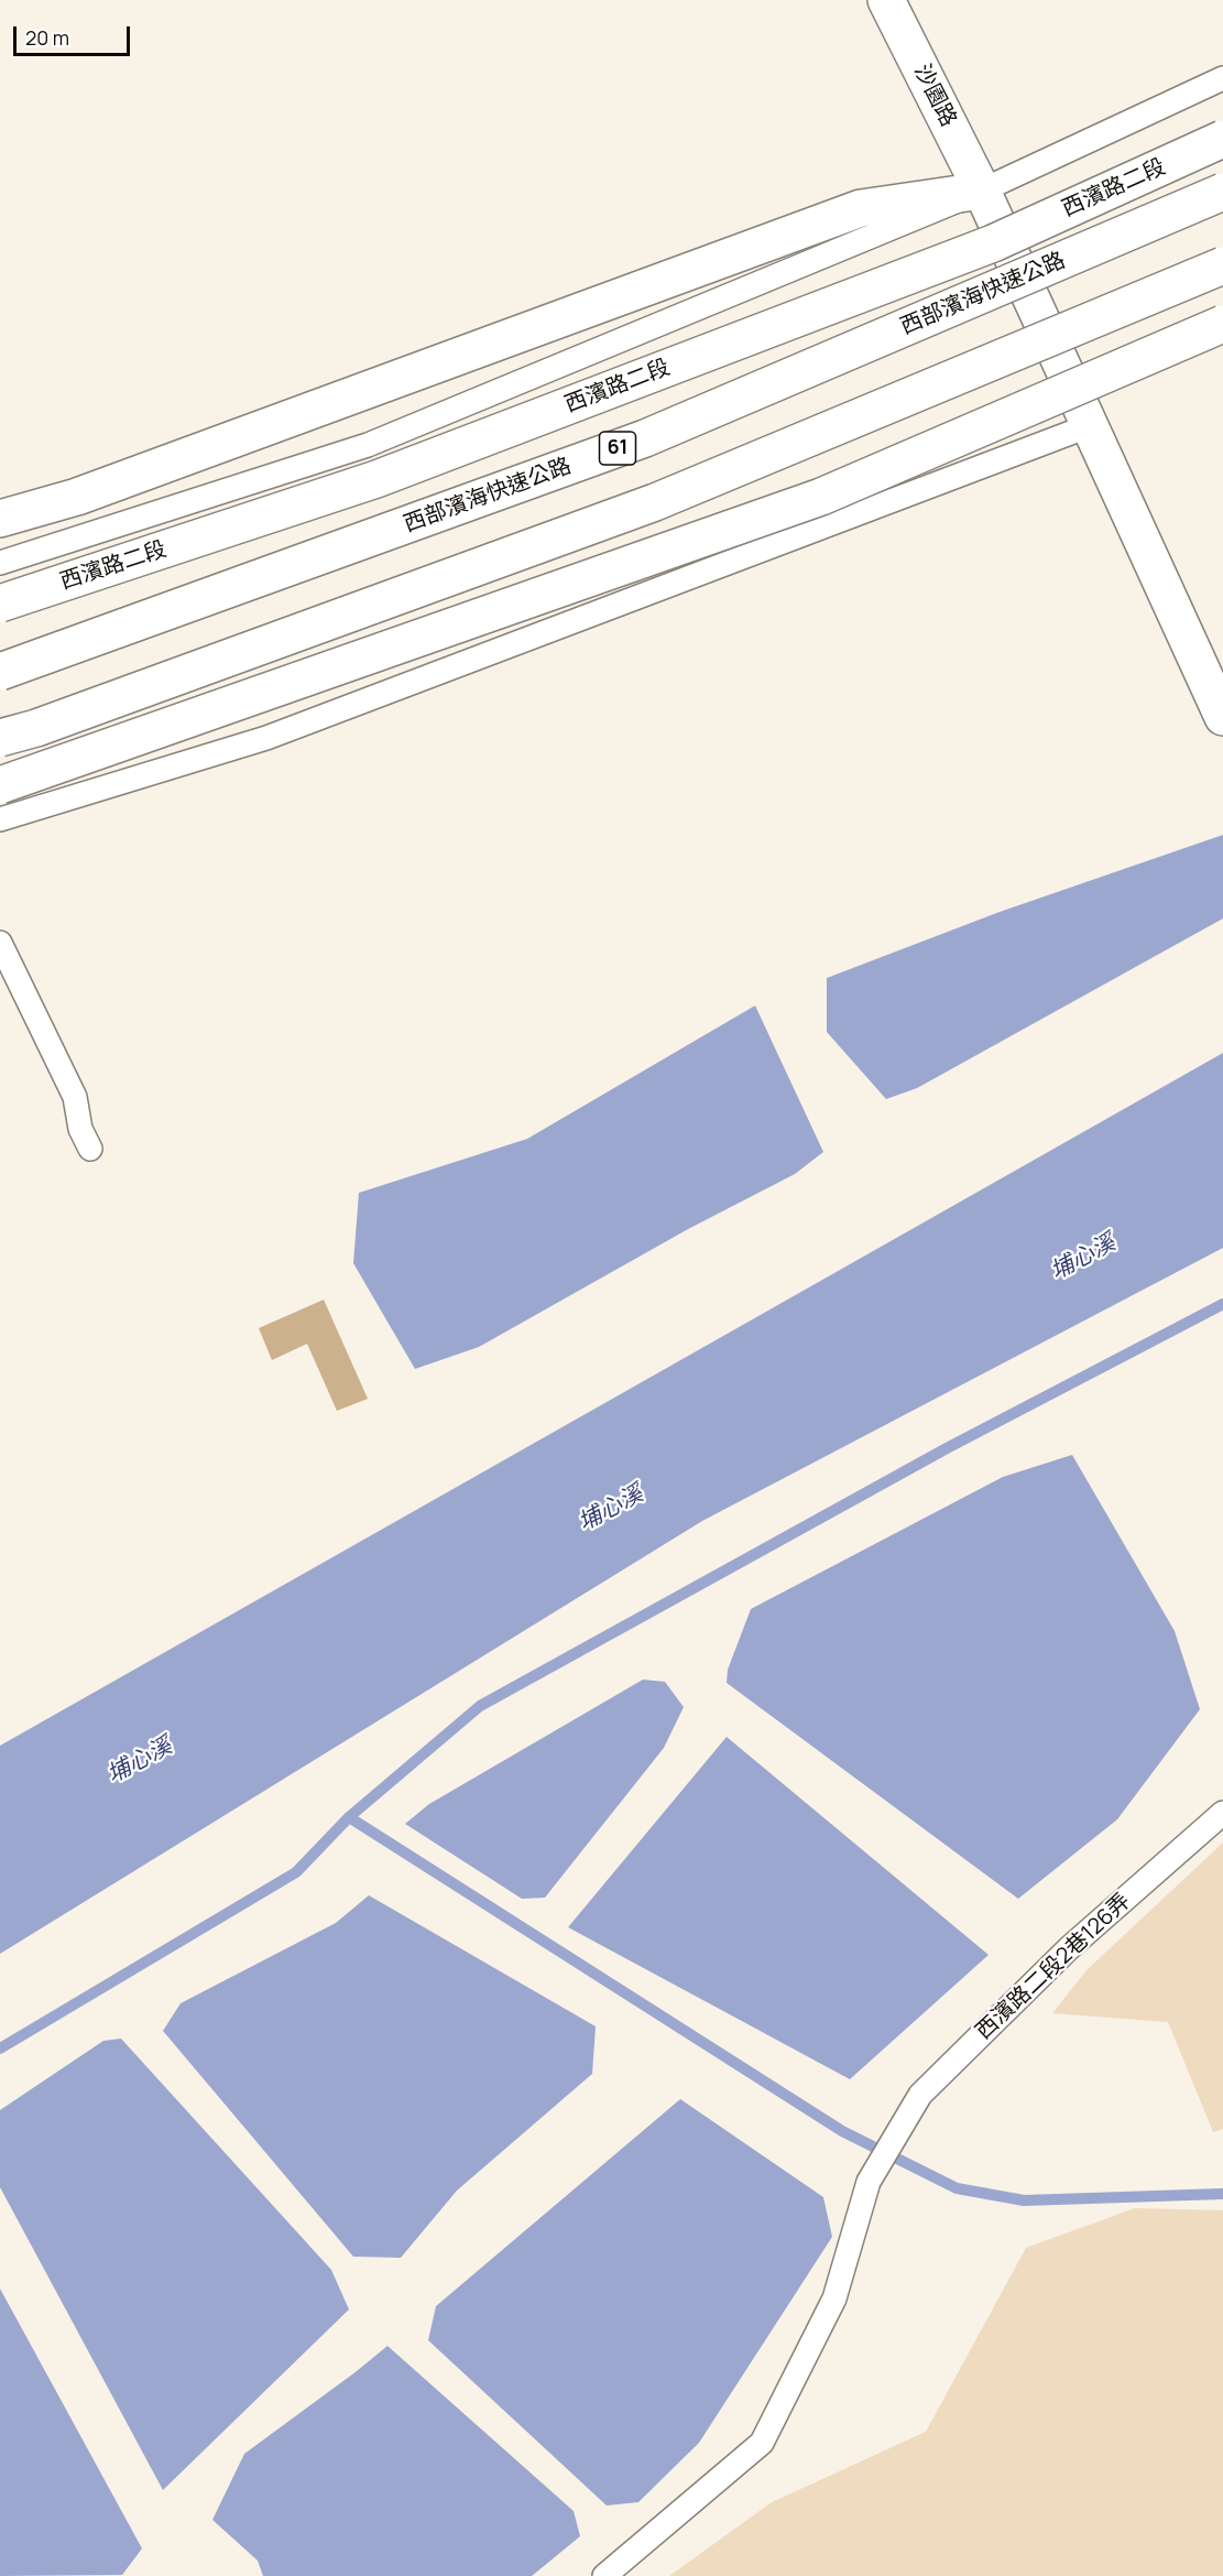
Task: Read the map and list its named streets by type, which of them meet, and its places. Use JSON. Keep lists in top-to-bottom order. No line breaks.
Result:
{"streets":{"main road":["沙園路","西濱路二段","西部濱海快速公路","61"],"lane":["西濱路二段2巷126弄"]},"water":["埔心溪"],"scale_bar":"20 m"}
